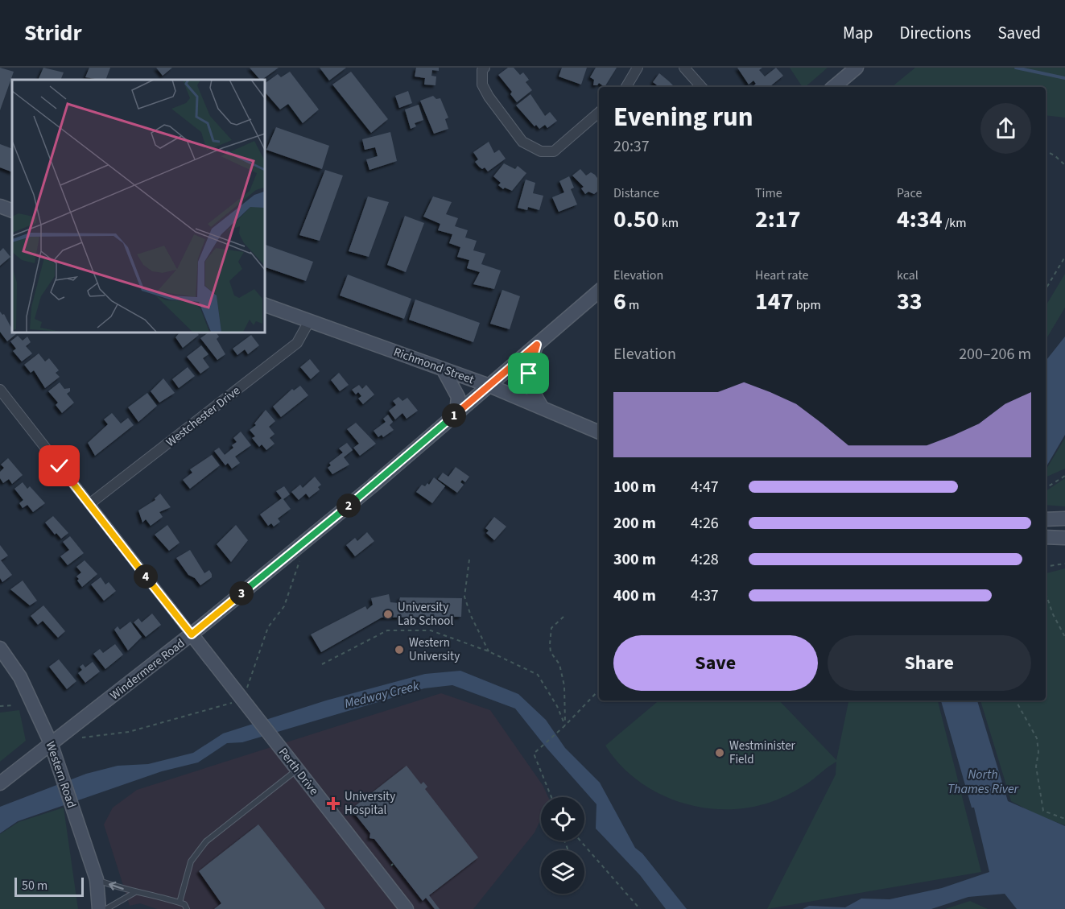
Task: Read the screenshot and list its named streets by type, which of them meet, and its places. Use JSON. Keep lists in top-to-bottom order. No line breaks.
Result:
{"streets":{"main road":["Richmond Street","Windermere Road","Perth Drive","Western Road"],"street":["Westchester Drive"]},"crossings":[["Richmond Street","Westchester Drive"],["Richmond Street","Windermere Road"],["Windermere Road","Perth Drive"],["Windermere Road","Western Road"]],"water":["Medway Creek","North Thames River"],"places":{"other":["University Lab School","Western University","Westminister Field"],"health":["University Hospital"]},"scale_bar":"50 m","page":{"header":"Stridr","nav":["Map","Directions","Saved"],"heading":["Evening run","20:37"],"stats":[["Distance","0.50 km"],["Time","2:17"],["Pace","4:34 /km"],["Elevation","6 m"],["Heart rate","147 bpm"],["kcal","33"]],"chart":["Elevation","200–206 m"],"pins":["1","2","4","3"],"list":[{"name":"100 m","note":"4:47"},{"name":"200 m","note":"4:26"},{"name":"300 m","note":"4:28"},{"name":"400 m","note":"4:37"}],"buttons":["Save","Share"],"scale":"50 m"}}
